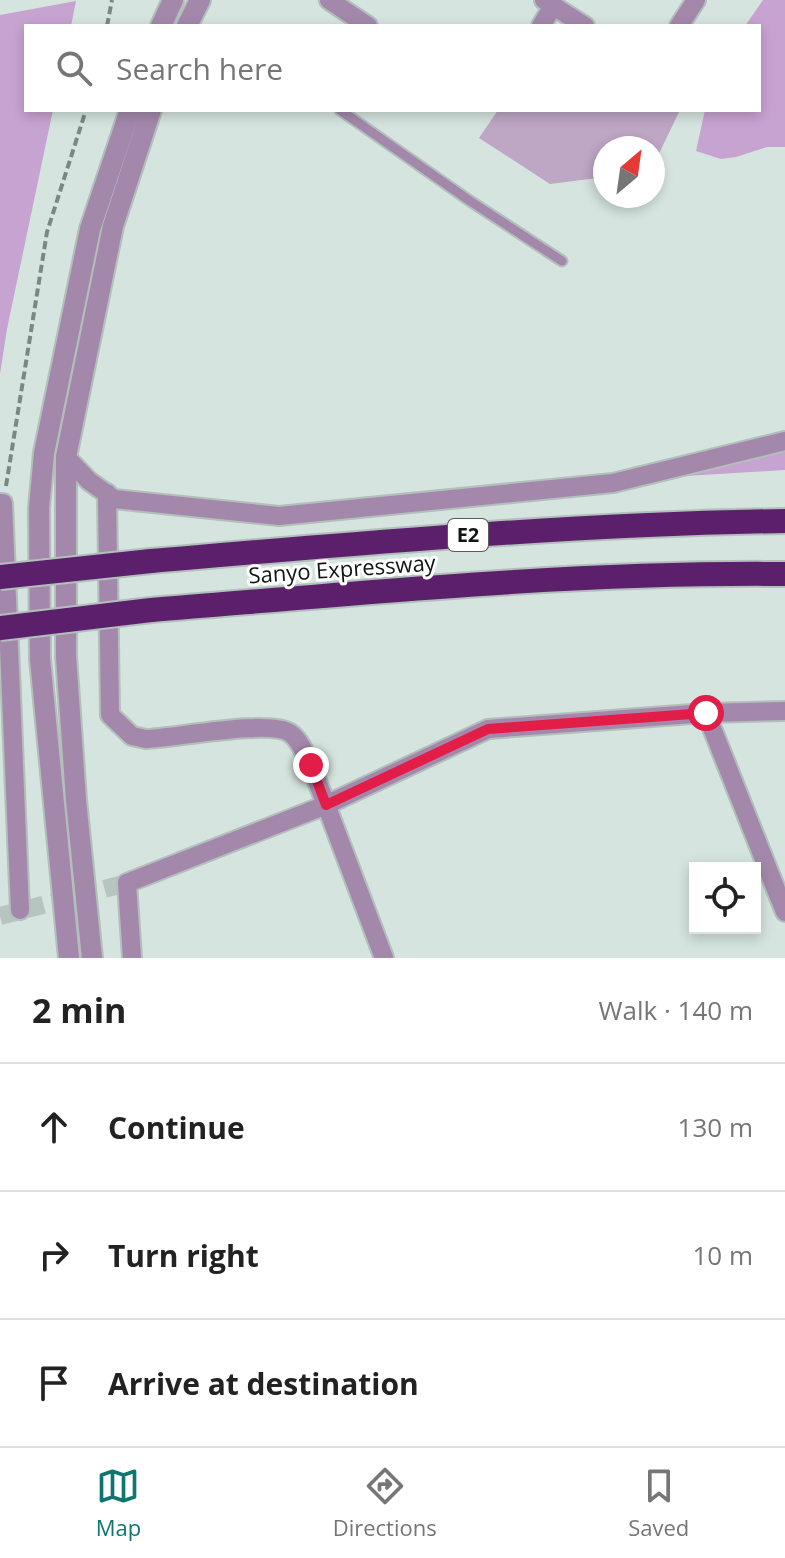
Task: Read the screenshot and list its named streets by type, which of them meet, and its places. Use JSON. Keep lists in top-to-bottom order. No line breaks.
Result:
{"streets":{"highway":["E2","Sanyo Expressway"]},"north":"top right","page":{"search":"Search here","heading":["2 min","Walk · 140 m"],"list":[["Continue","130 m"],["Turn right","10 m"],"Arrive at destination"],"nav":["Map","Directions","Saved"]}}
